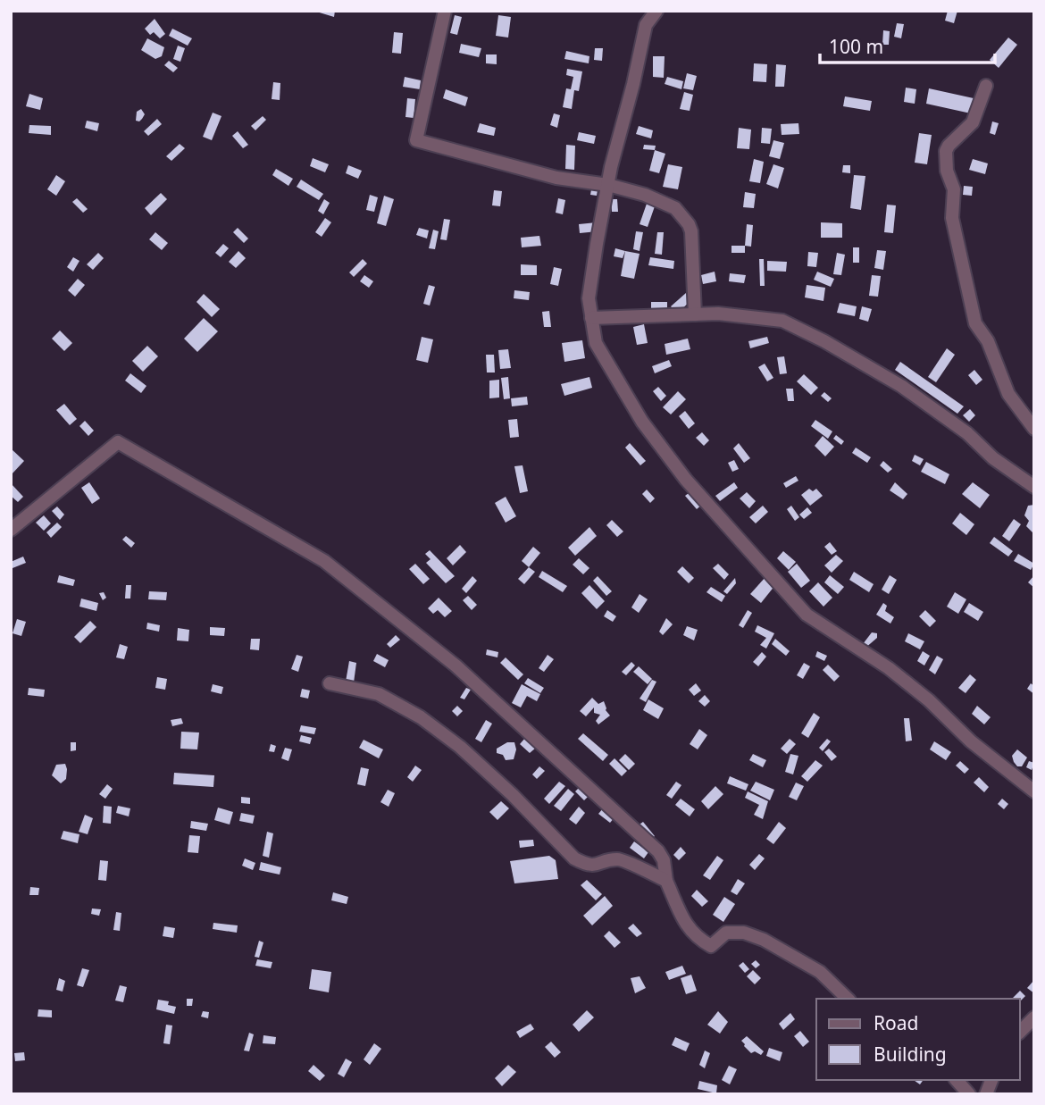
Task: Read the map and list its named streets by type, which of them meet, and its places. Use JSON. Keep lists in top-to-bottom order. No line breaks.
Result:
{"legend":["Road","Building"],"scale_bar":"100 m"}
